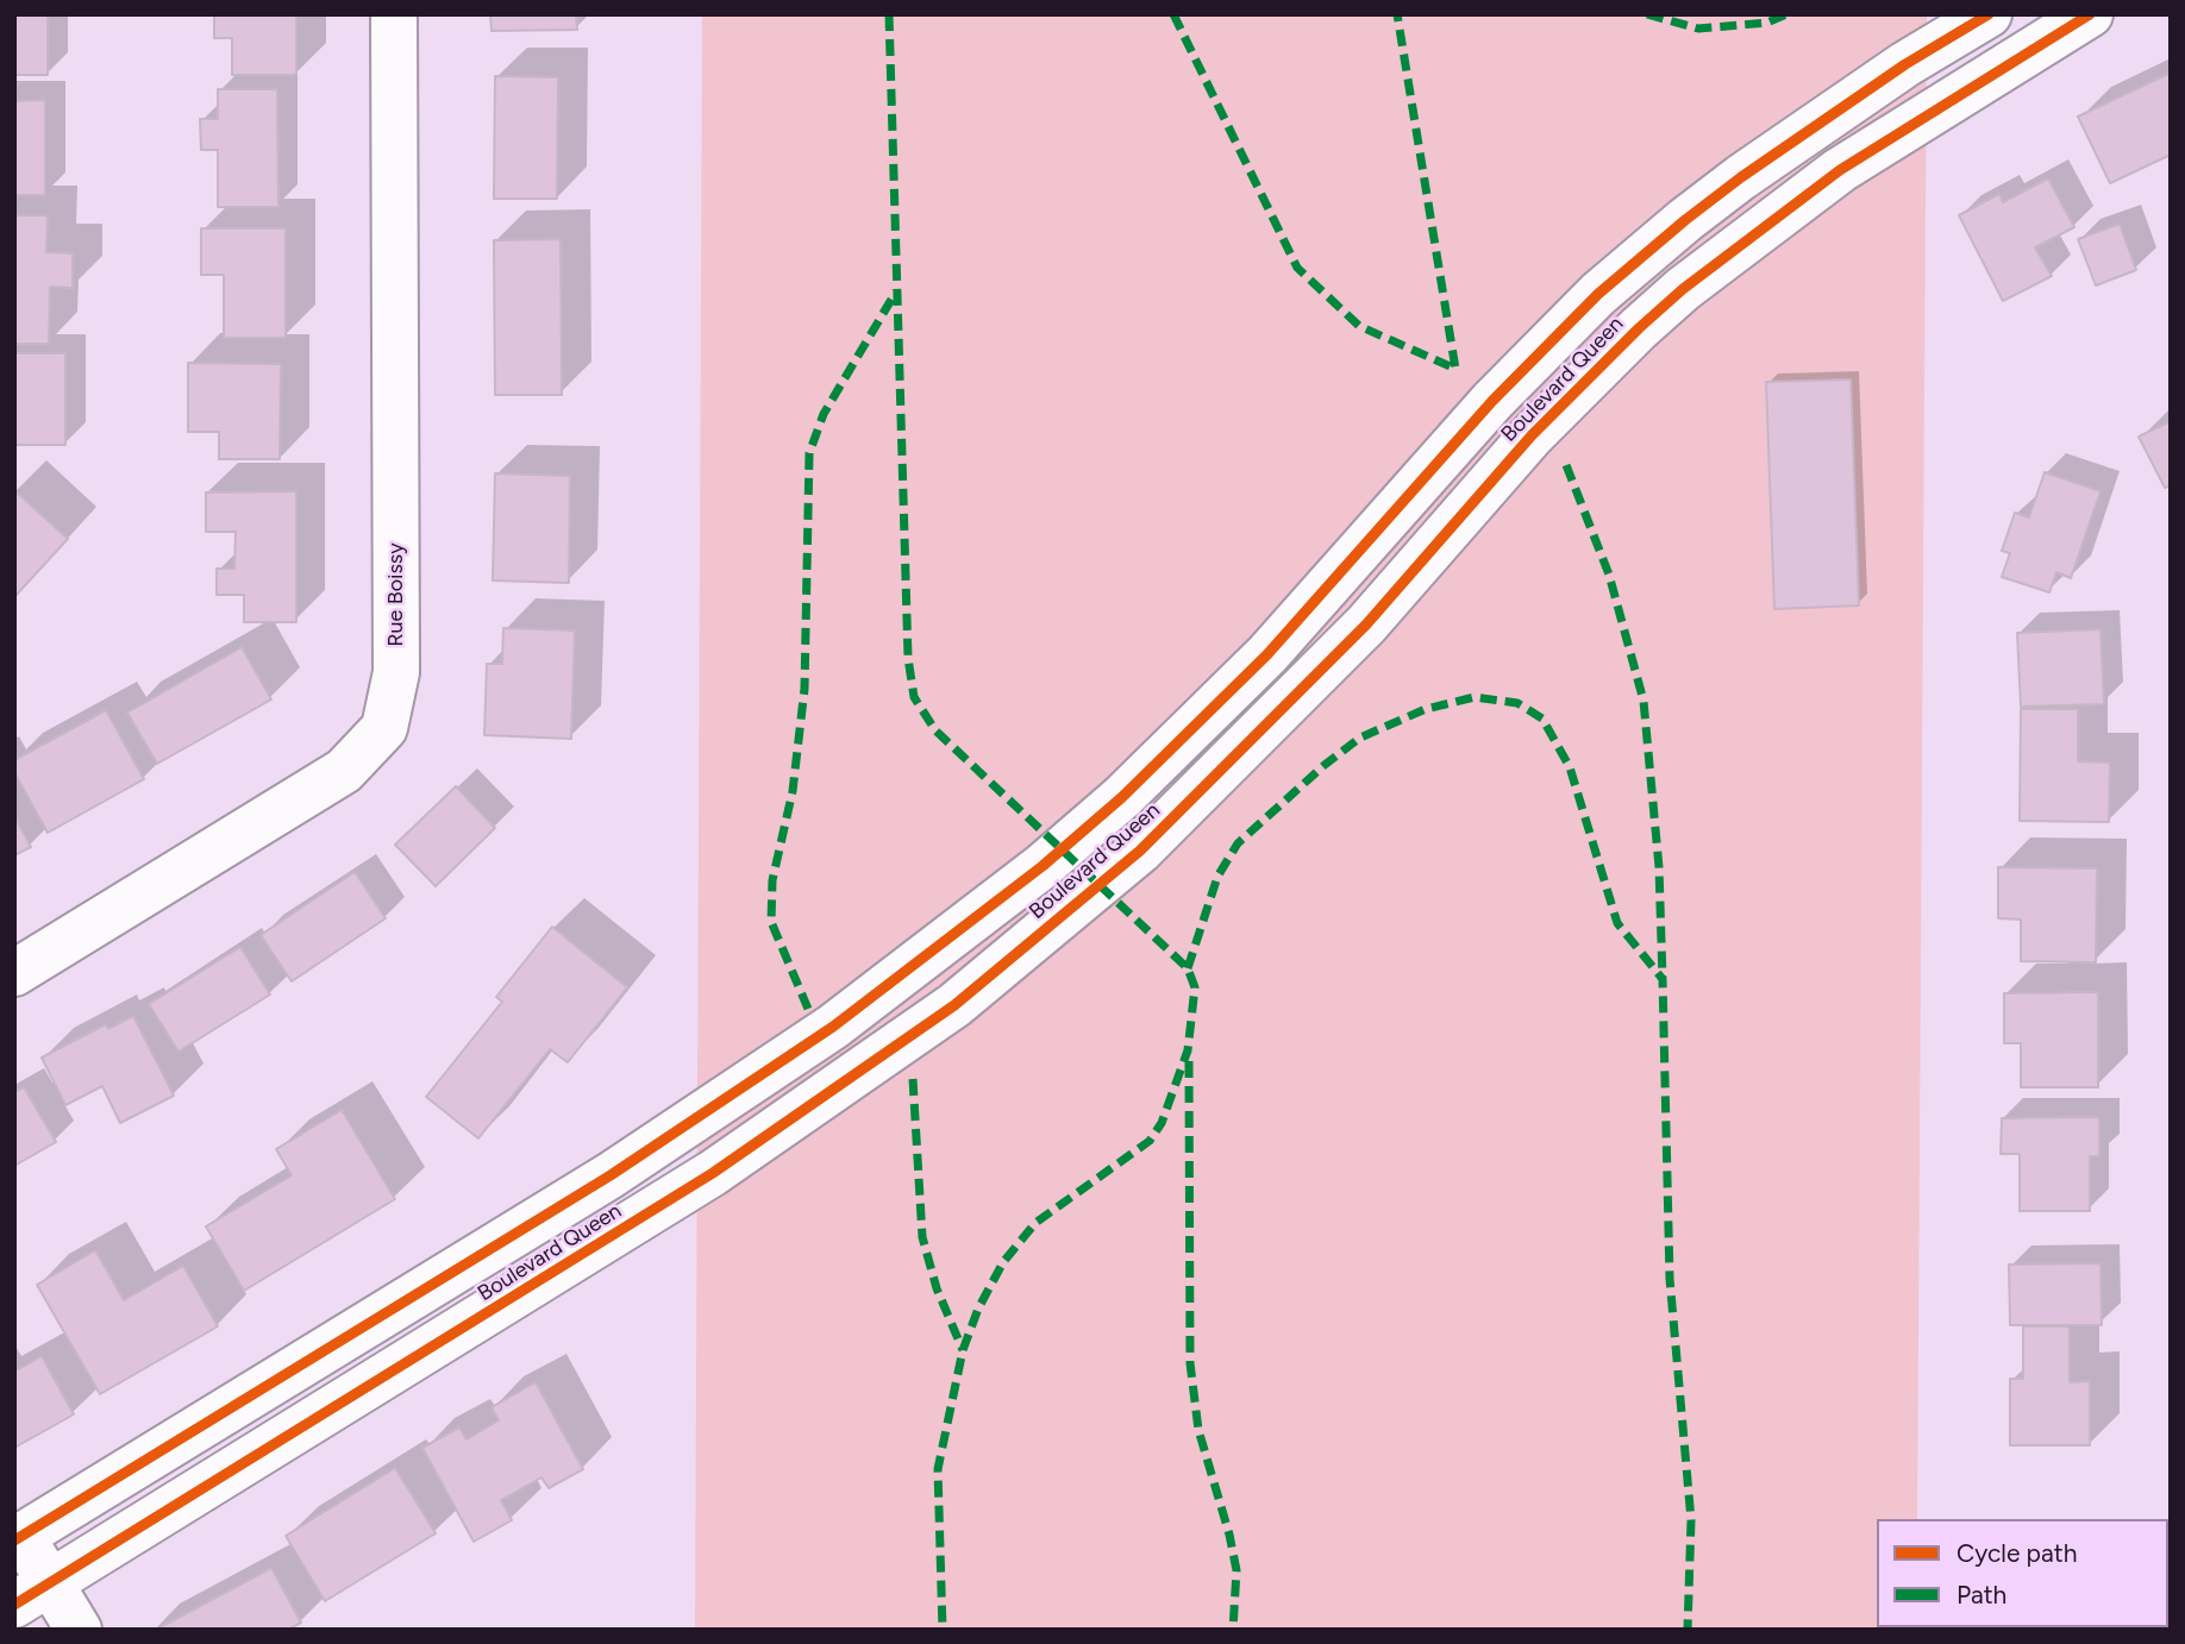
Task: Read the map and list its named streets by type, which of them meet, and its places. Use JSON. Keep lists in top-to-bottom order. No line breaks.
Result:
{"streets":{"street":["Boulevard Queen","Rue Boissy"]},"legend":["Cycle path","Path"]}
